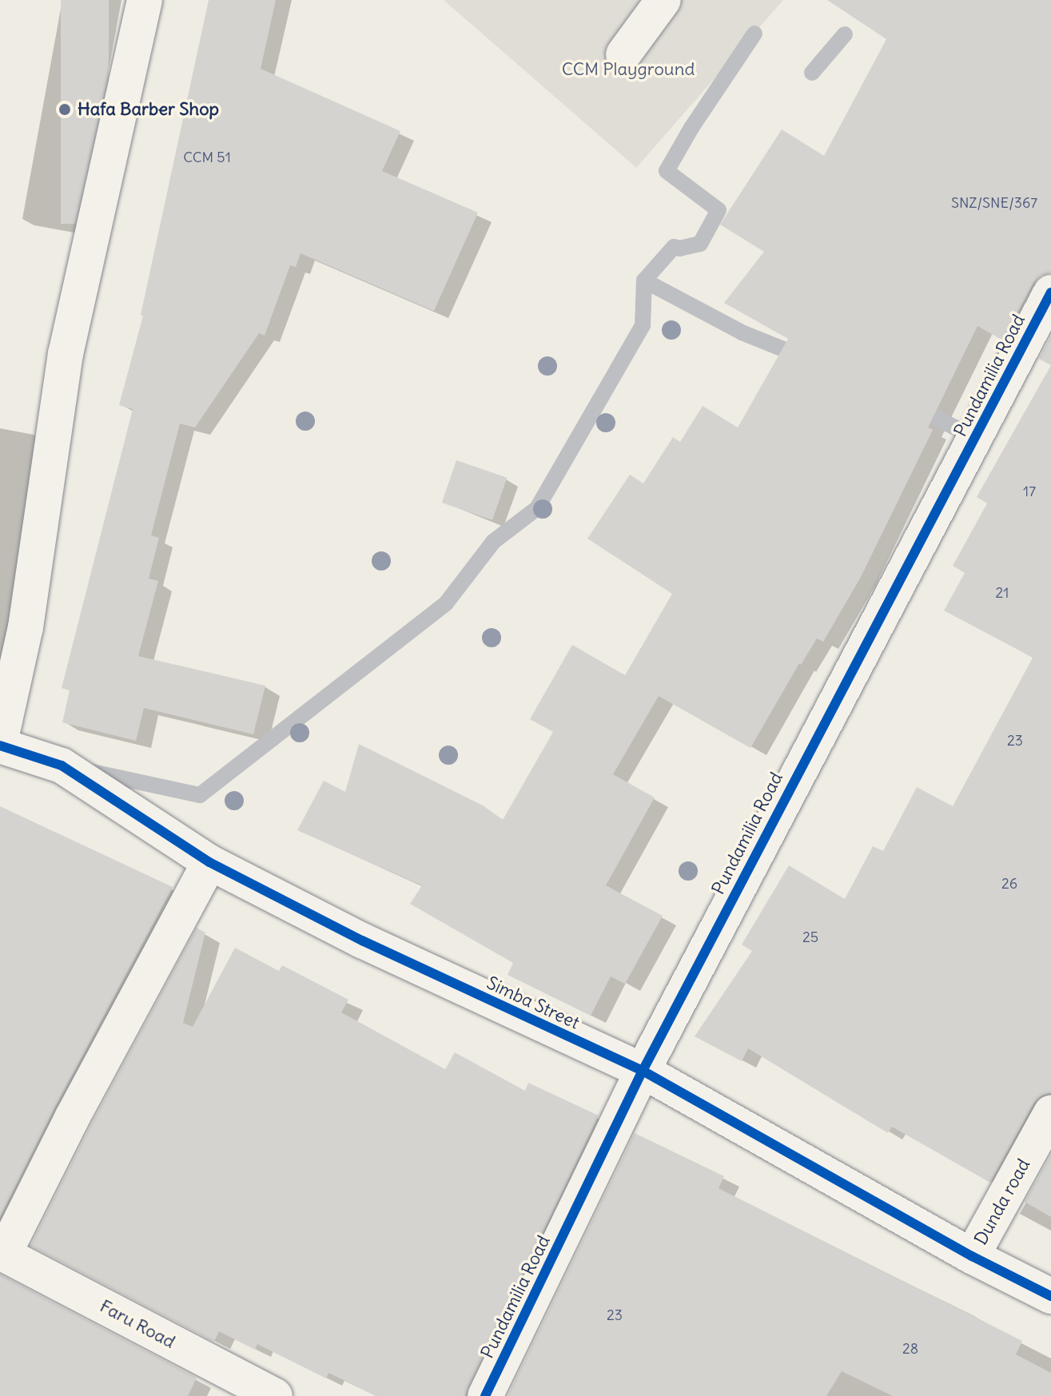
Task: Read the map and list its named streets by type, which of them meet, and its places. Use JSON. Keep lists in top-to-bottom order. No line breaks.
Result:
{"streets":{"street":["Pundamilia Road","Simba Street","Dunda road","Faru Road"]},"crossings":[["Pundamilia Road","Simba Street"],["Simba Street","Dunda road"]],"parks":["CCM Playground"],"places":["Hafa Barber Shop"],"house_numbers":["CCM 51","SNZ/SNE/367","17","21","23","26","25","23","28"]}
